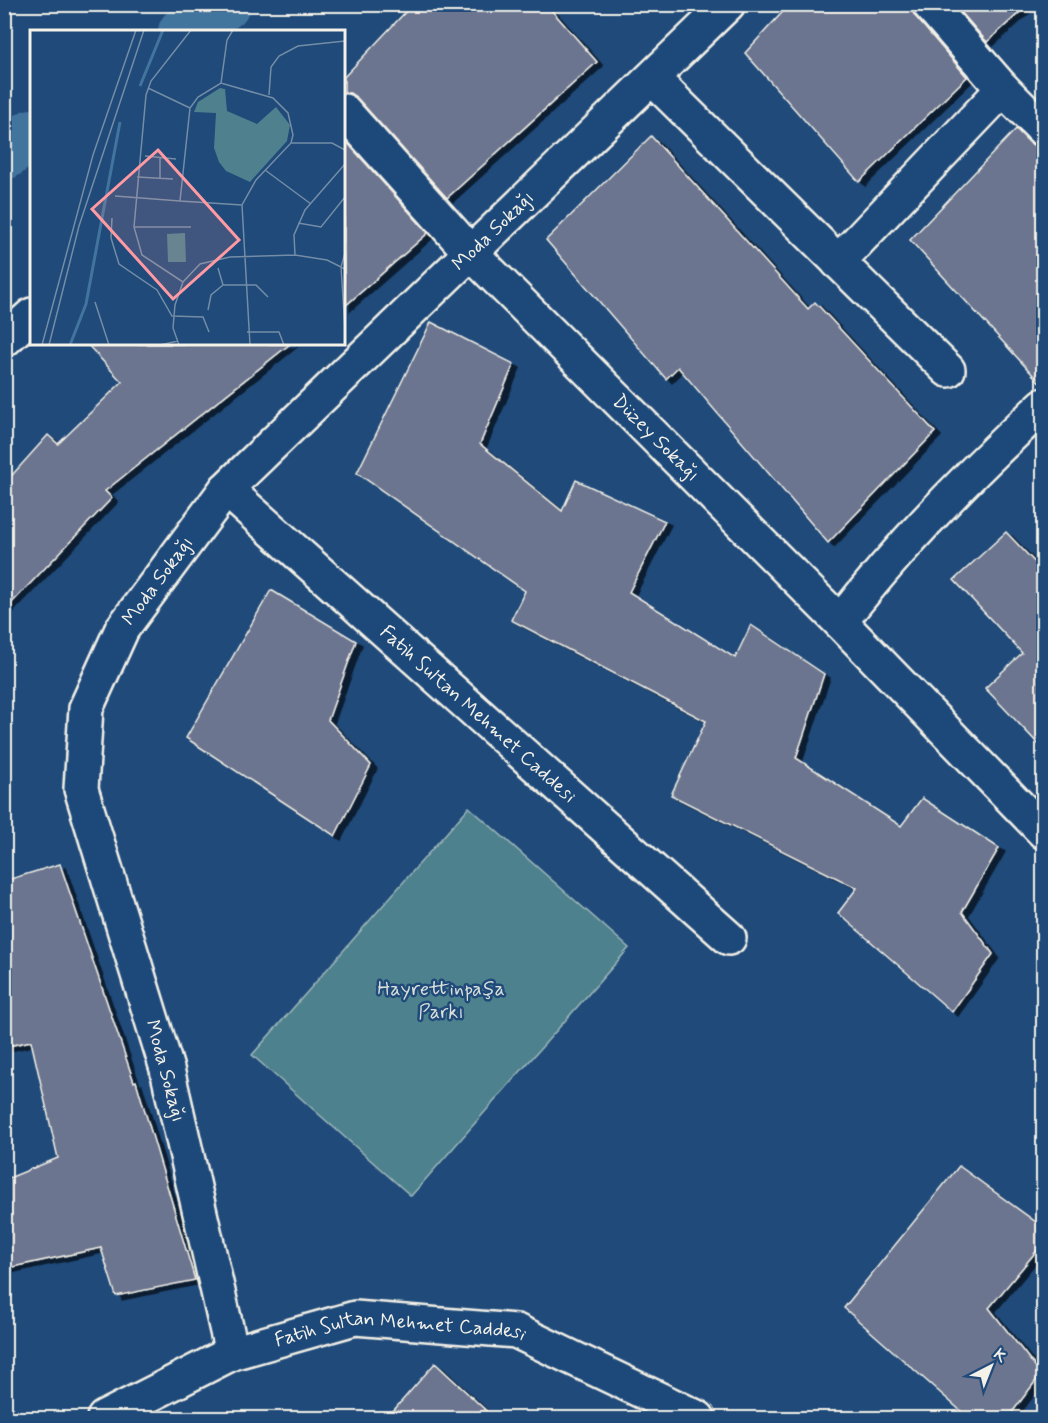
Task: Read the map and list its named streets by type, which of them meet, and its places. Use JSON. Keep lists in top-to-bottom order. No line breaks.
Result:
{"streets":{"street":["Moda Sokağı","Düzey Sokağı","Fatih Sultan Mehmet Caddesi"]},"crossings":[["Moda Sokağı","Düzey Sokağı"],["Moda Sokağı","Fatih Sultan Mehmet Caddesi"]],"parks":["Hayrettinpaşa Parkı"],"north":"top right"}
